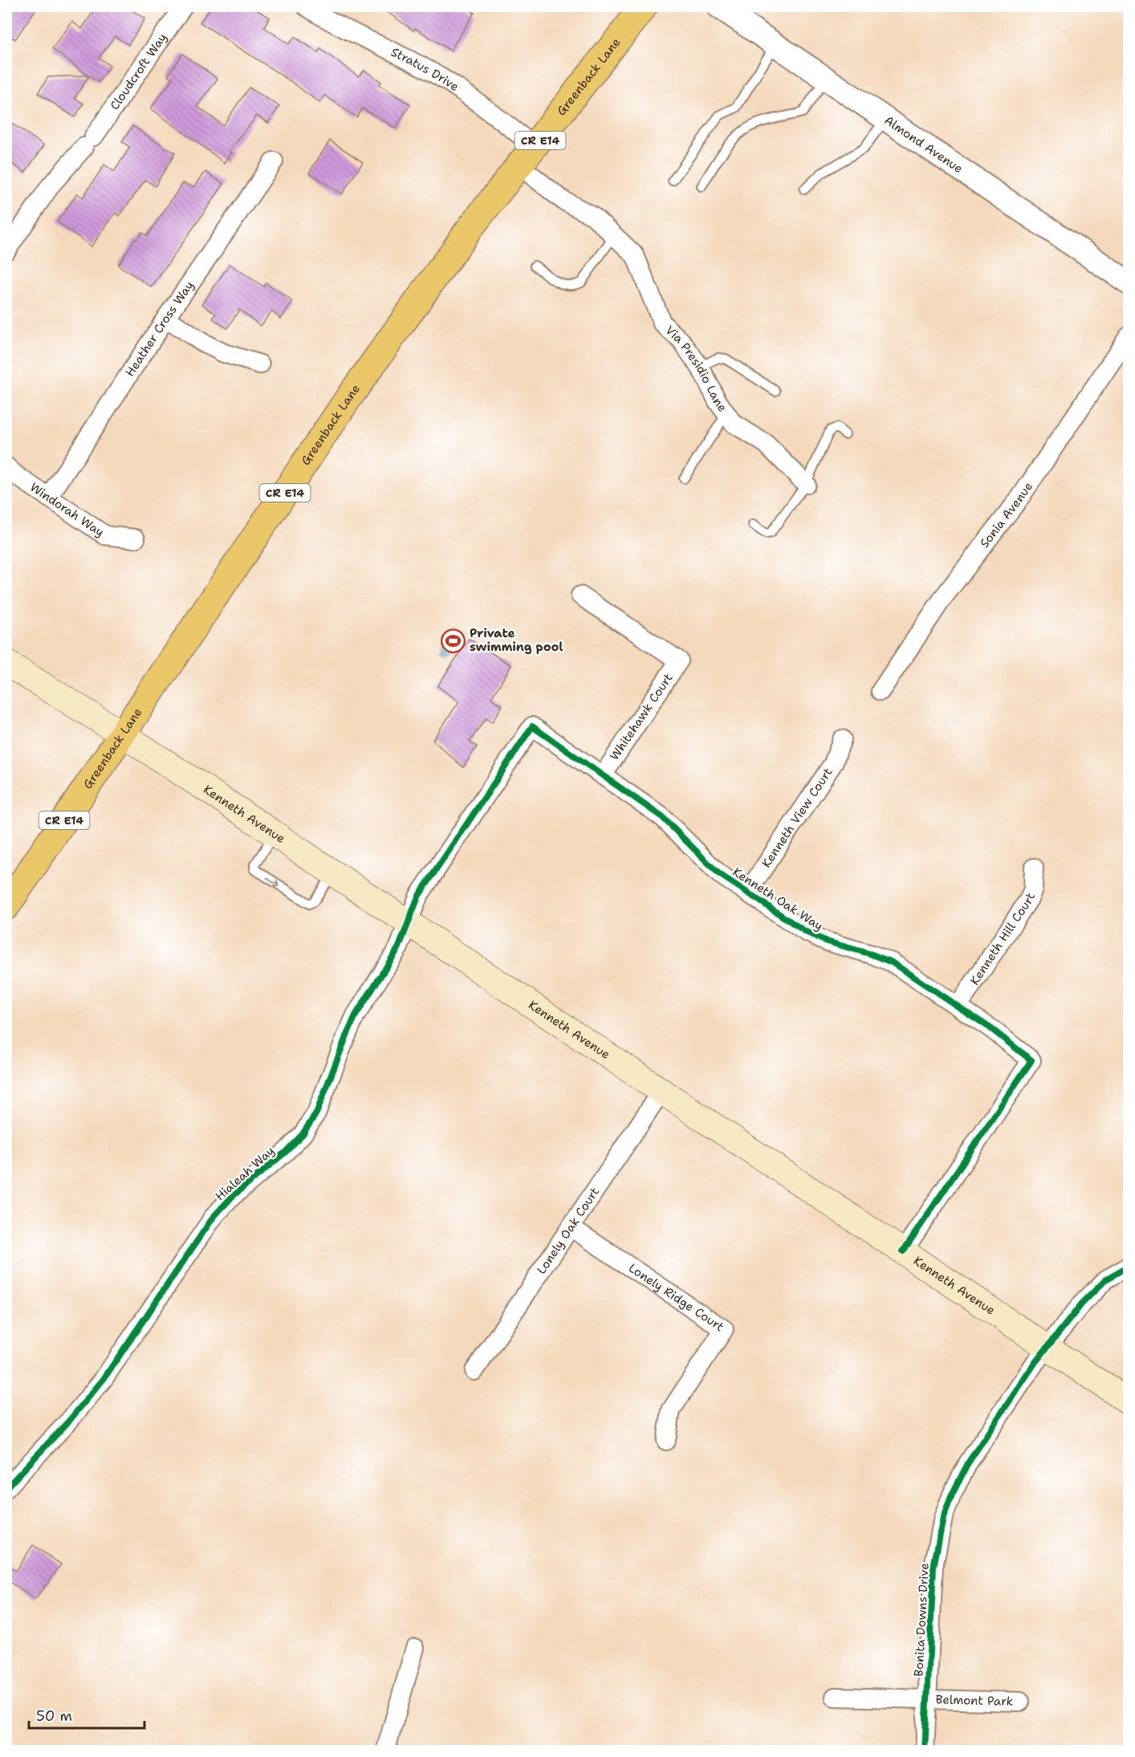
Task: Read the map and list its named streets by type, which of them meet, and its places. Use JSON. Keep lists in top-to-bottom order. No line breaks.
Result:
{"streets":{"main road":["Greenback Lane","CR E14","Kenneth Avenue"],"street":["Stratus Drive","Cloudcroft Way","Almond Avenue","Heather Cross Way","Via Presidio Lane","Windorah Way","Sonia Avenue","Whitehawk Court","Kenneth View Court","Kenneth Oak Way","Kenneth Hill Court","Hialeah Way","Lonely Oak Court","Lonely Ridge Court","Bonita Downs Drive","Belmont Park"]},"crossings":[["Stratus Drive","Greenback Lane"],["Stratus Drive","Via Presidio Lane"],["Greenback Lane","Via Presidio Lane"],["Greenback Lane","Kenneth Avenue"],["Heather Cross Way","Windorah Way"],["Whitehawk Court","Kenneth Oak Way"],["Kenneth Avenue","Kenneth Oak Way"],["Kenneth Avenue","Hialeah Way"],["Kenneth Avenue","Lonely Oak Court"],["Kenneth Avenue","Bonita Downs Drive"],["Kenneth View Court","Kenneth Oak Way"],["Kenneth Oak Way","Kenneth Hill Court"],["Kenneth Oak Way","Hialeah Way"],["Lonely Oak Court","Lonely Ridge Court"],["Bonita Downs Drive","Belmont Park"]],"places":{"sports":["Private swimming pool"]},"scale_bar":"50 m"}
